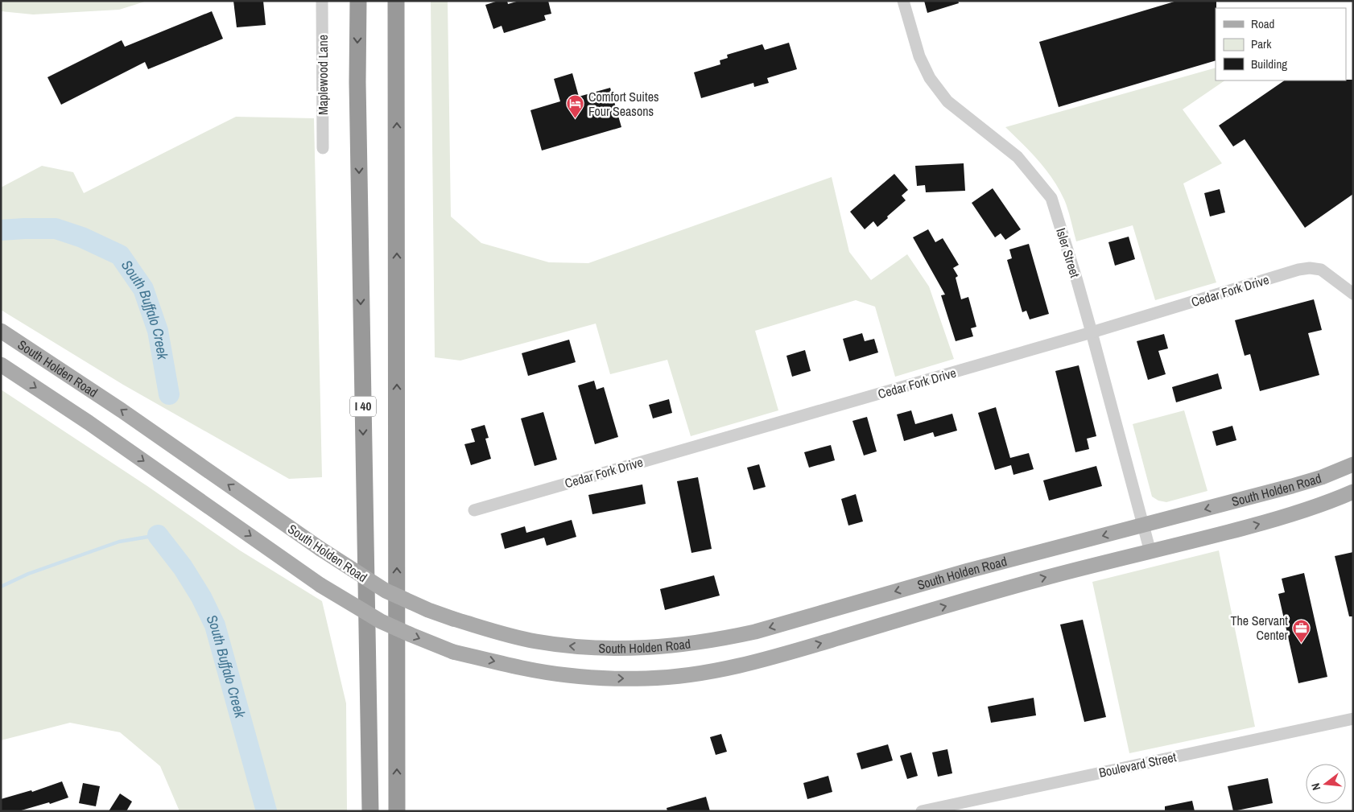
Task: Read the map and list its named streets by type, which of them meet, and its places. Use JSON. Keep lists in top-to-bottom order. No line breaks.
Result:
{"streets":{"highway":["I 40"],"main road":["South Holden Road"],"street":["Maplewood Lane","Isler Street","Cedar Fork Drive","Boulevard Street"]},"crossings":[["Isler Street","Cedar Fork Drive"],["Isler Street","South Holden Road"]],"water":["South Buffalo Creek"],"places":{"hotel":["Comfort Suites Four Seasons"],"office":["The Servant Center"]},"legend":["Road","Park","Building"],"north":"left"}
